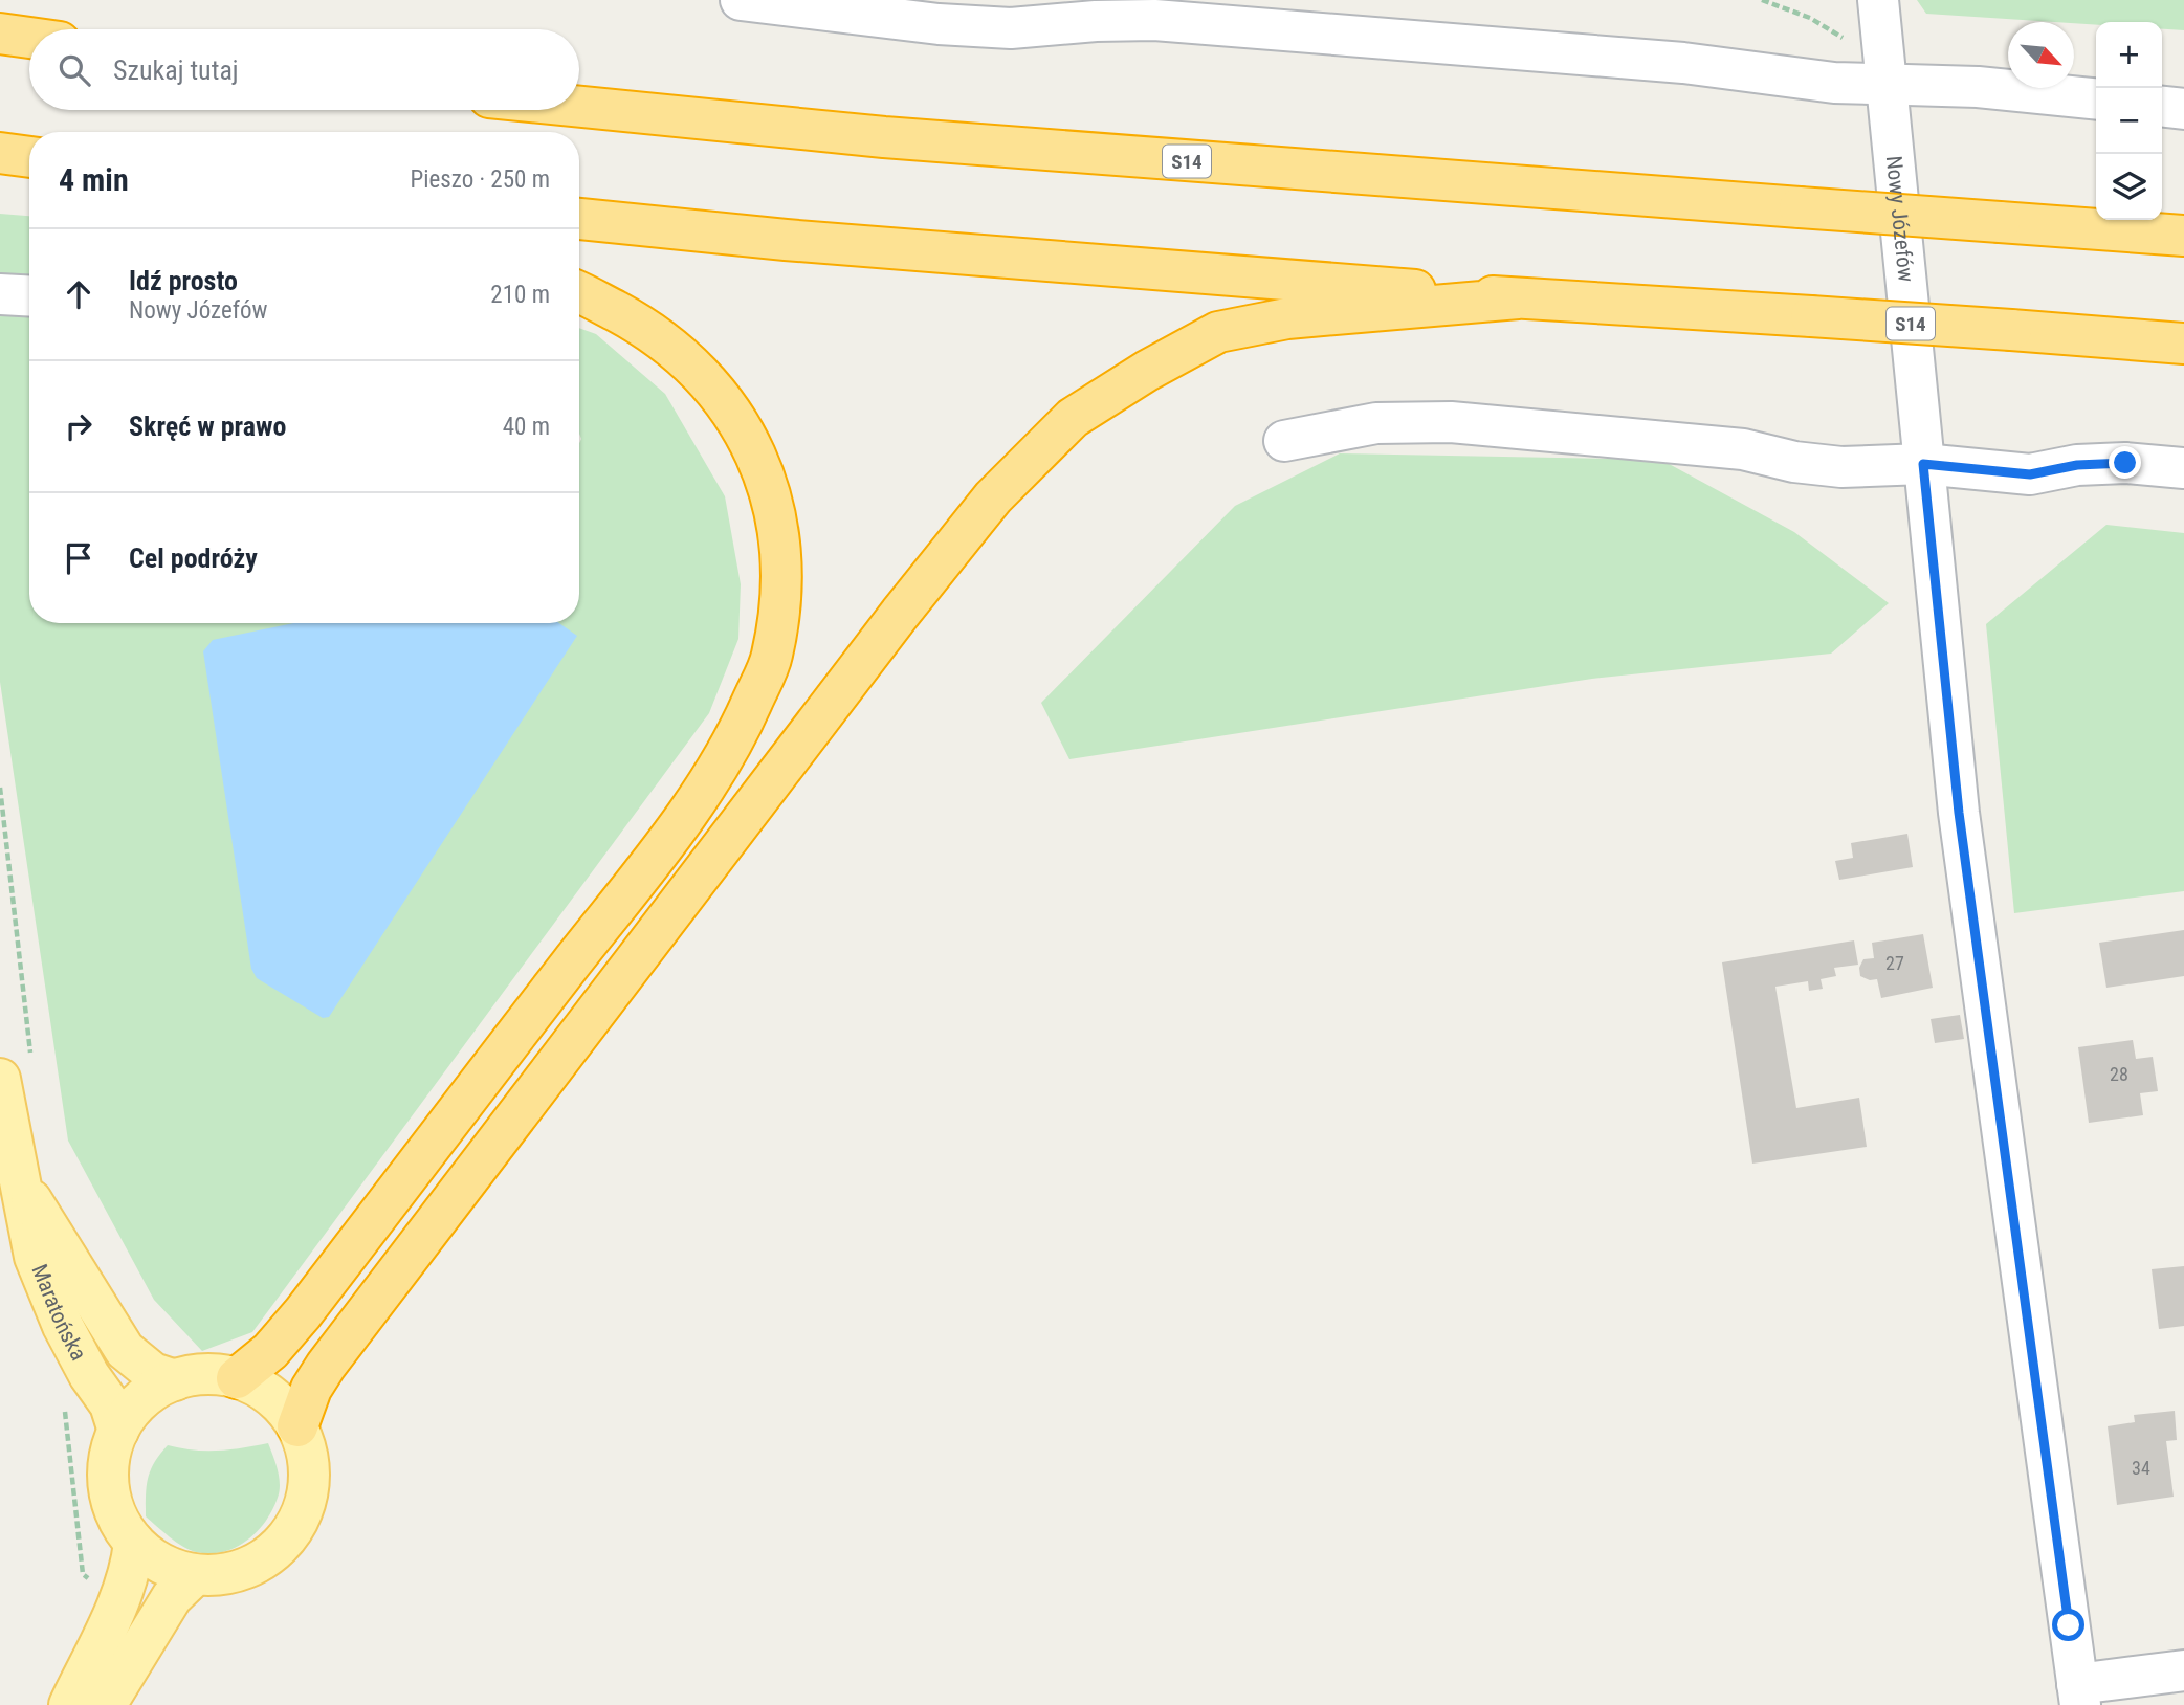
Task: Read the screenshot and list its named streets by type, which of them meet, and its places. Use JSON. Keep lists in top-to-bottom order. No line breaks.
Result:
{"streets":{"highway":["S14"],"main road":["Maratońska"],"street":["Nowy Józefów"]},"house_numbers":["27","28","34"],"north":"bottom right","page":{"map_buttons":["+","−"],"search":"Szukaj tutaj","heading":["4 min","Pieszo · 250 m"],"list":[["Idź prosto","Nowy Józefów","210 m"],["Skręć w prawo","40 m"],"Cel podróży"]}}
